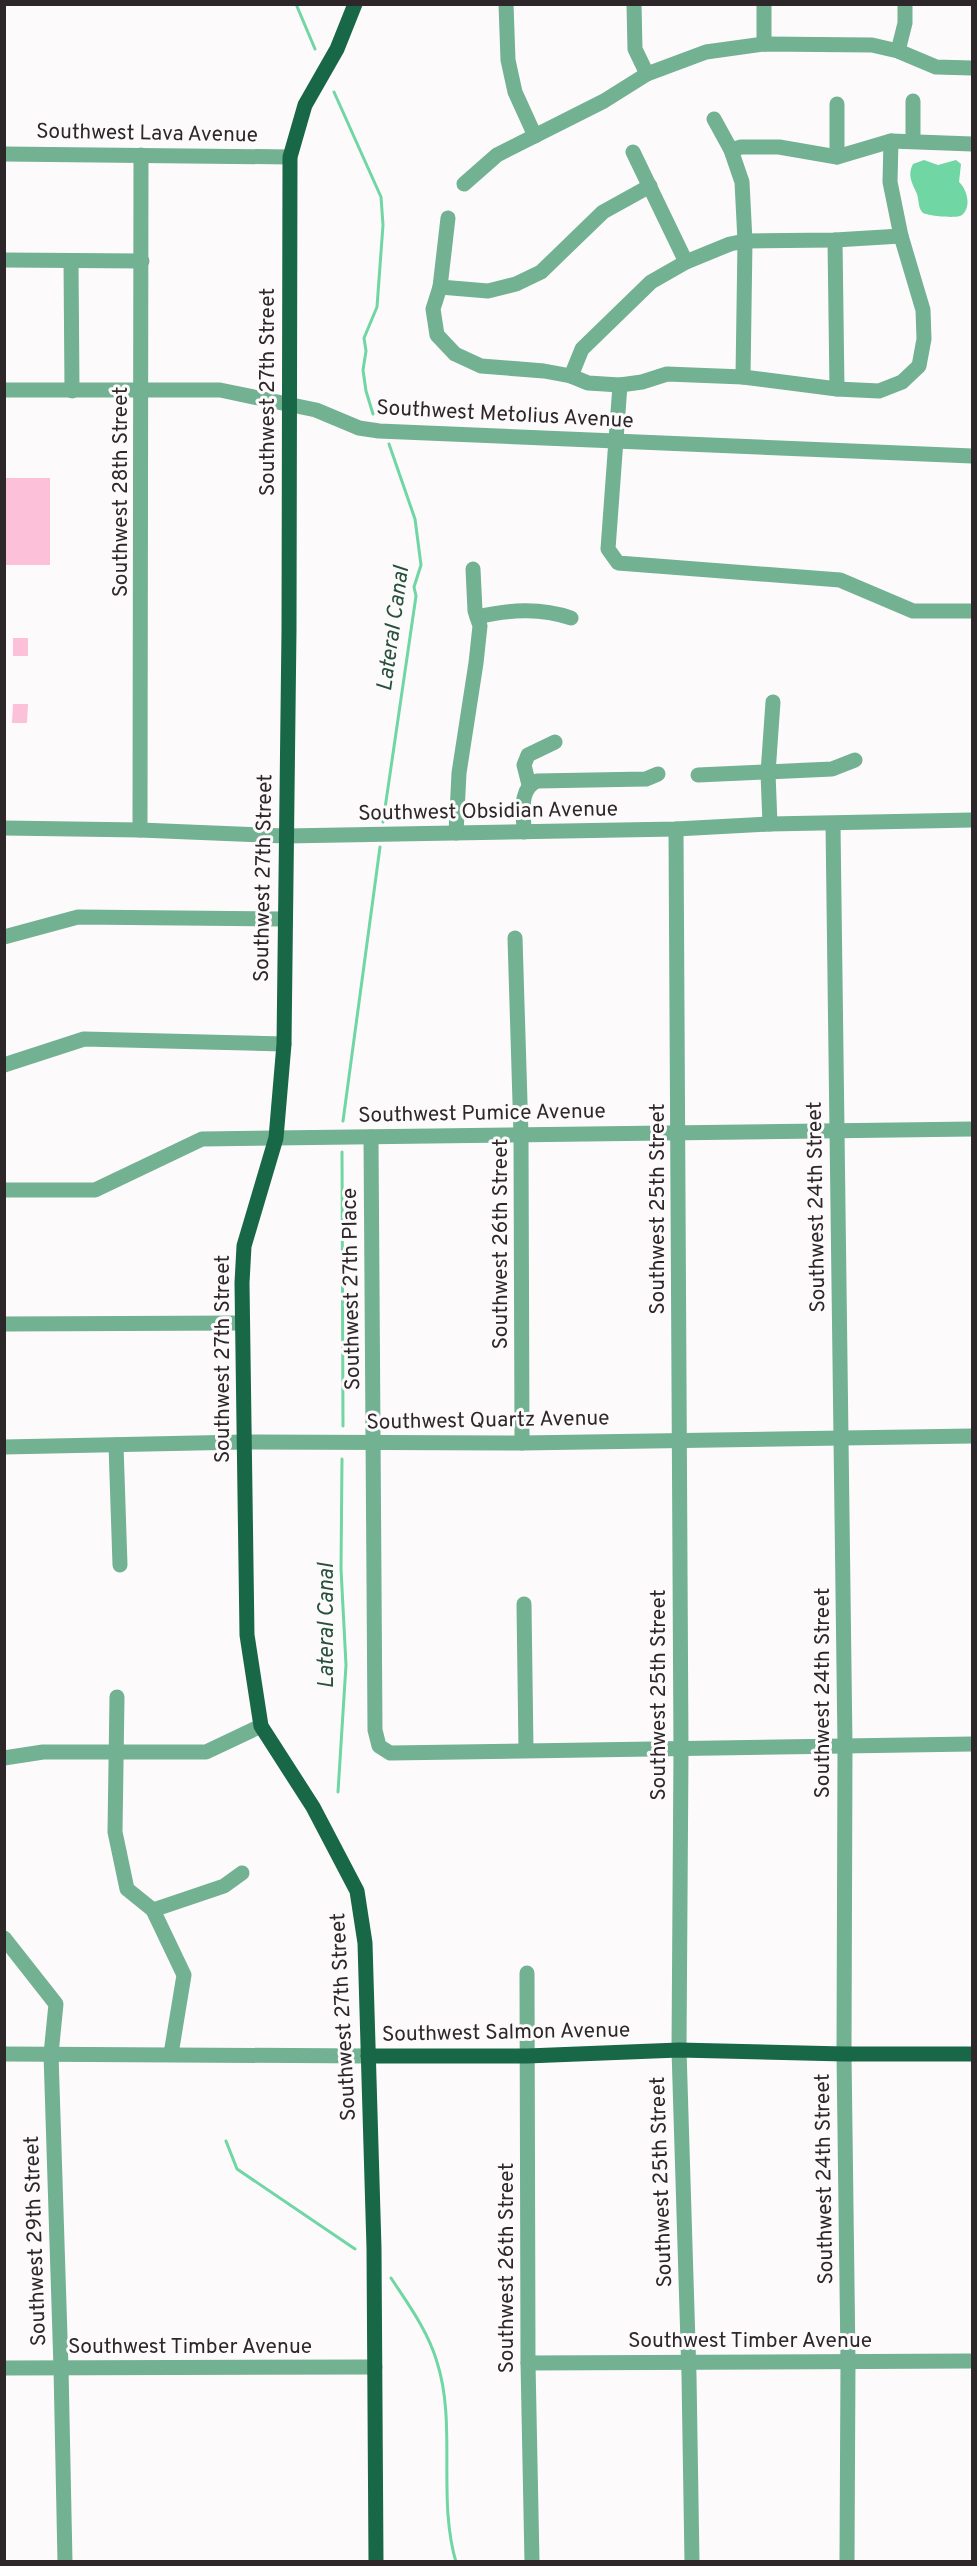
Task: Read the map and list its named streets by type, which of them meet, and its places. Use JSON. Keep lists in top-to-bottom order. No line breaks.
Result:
{"streets":{"main road":["Southwest 27th Street","Southwest Salmon Avenue"],"street":["Southwest Lava Avenue","Southwest Metolius Avenue","Southwest 28th Street","Southwest Obsidian Avenue","Southwest Pumice Avenue","Southwest 24th Street","Southwest 25th Street","Southwest 26th Street","Southwest 27th Place","Southwest Quartz Avenue","Southwest 29th Street","Southwest Timber Avenue"]},"crossings":[["Southwest Lava Avenue","Southwest 27th Street"],["Southwest Lava Avenue","Southwest 28th Street"],["Southwest 27th Street","Southwest Metolius Avenue"],["Southwest 27th Street","Southwest Obsidian Avenue"],["Southwest 27th Street","Southwest Pumice Avenue"],["Southwest 27th Street","Southwest Quartz Avenue"],["Southwest 27th Street","Southwest Salmon Avenue"],["Southwest 27th Street","Southwest Timber Avenue"],["Southwest Metolius Avenue","Southwest 28th Street"],["Southwest 28th Street","Southwest Obsidian Avenue"],["Southwest Obsidian Avenue","Southwest 24th Street"],["Southwest Obsidian Avenue","Southwest 25th Street"],["Southwest Pumice Avenue","Southwest 24th Street"],["Southwest Pumice Avenue","Southwest 25th Street"],["Southwest Pumice Avenue","Southwest 26th Street"],["Southwest Pumice Avenue","Southwest 27th Place"],["Southwest 24th Street","Southwest Quartz Avenue"],["Southwest 24th Street","Southwest Salmon Avenue"],["Southwest 24th Street","Southwest Timber Avenue"],["Southwest 25th Street","Southwest Quartz Avenue"],["Southwest 25th Street","Southwest Salmon Avenue"],["Southwest 25th Street","Southwest Timber Avenue"],["Southwest 26th Street","Southwest Quartz Avenue"],["Southwest 26th Street","Southwest Salmon Avenue"],["Southwest 26th Street","Southwest Timber Avenue"],["Southwest 27th Place","Southwest Quartz Avenue"],["Southwest Salmon Avenue","Southwest 29th Street"],["Southwest 29th Street","Southwest Timber Avenue"]],"water":["Lateral Canal"]}
